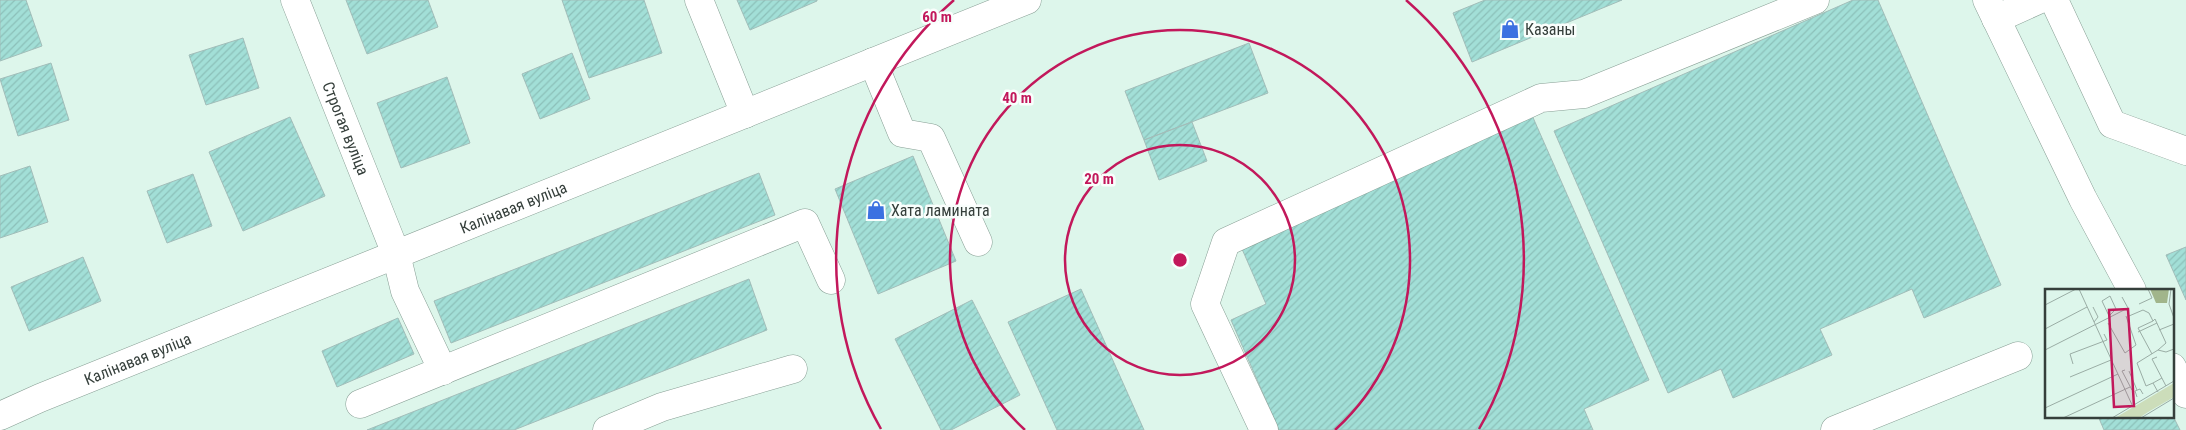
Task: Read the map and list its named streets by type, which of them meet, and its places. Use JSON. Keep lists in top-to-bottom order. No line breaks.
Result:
{"streets":{"street":["Строгая вуліца","Калінавая вуліца"]},"crossings":[["Строгая вуліца","Калінавая вуліца"]],"places":{"shop":["Казаны","Хата ламината"]},"rings":["60 m","40 m","20 m"]}
